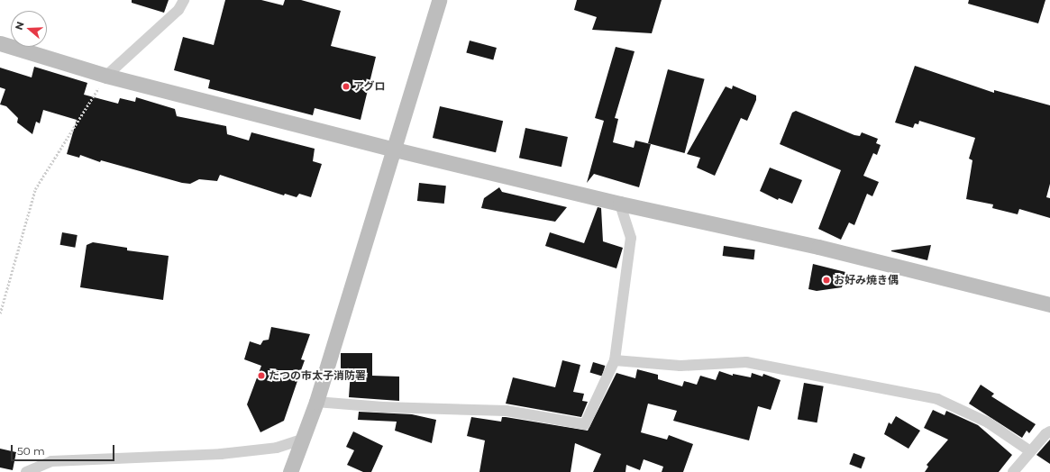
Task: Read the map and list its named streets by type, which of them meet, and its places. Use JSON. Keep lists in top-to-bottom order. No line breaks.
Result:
{"places":["アグロ","お好み焼き偶","たつの市太子消防署"],"scale_bar":"50 m","north":"left"}
